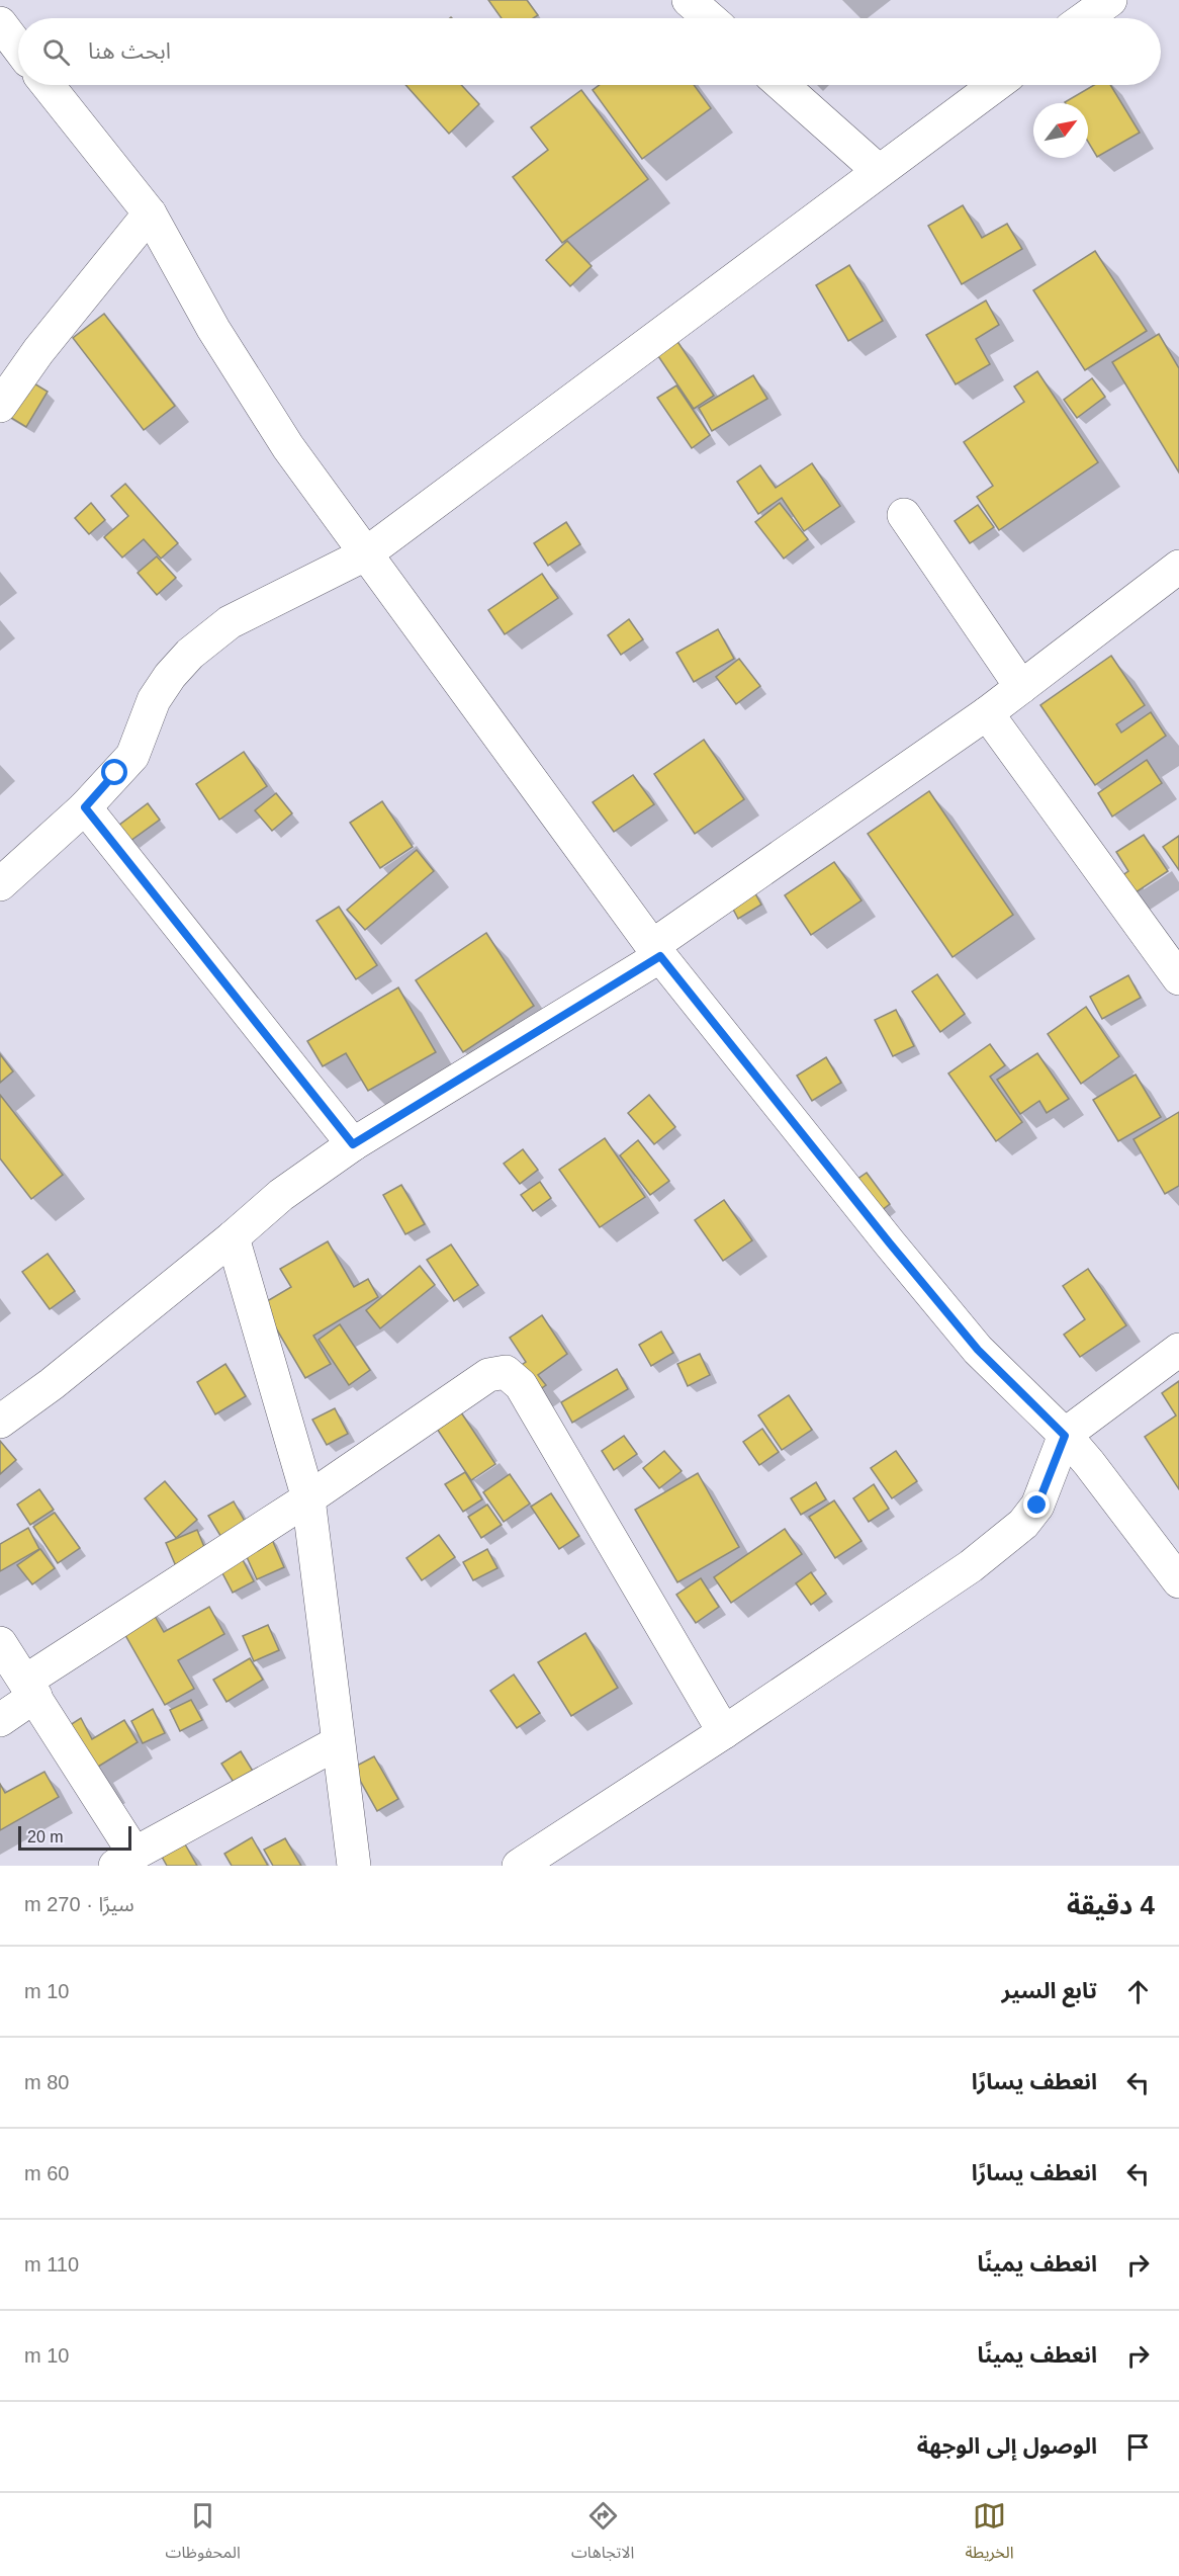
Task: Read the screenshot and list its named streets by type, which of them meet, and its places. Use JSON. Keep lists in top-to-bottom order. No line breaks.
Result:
{"scale_bar":"20 m","north":"top right","page":{"search":"ابحث هنا","scale":"20 m","heading":["4 دقيقة","سيرًا · 270 m"],"list":[["تابع السير","10 m"],["انعطف يسارًا","80 m"],["انعطف يسارًا","60 m"],["انعطف يمينًا","110 m"],["انعطف يمينًا","10 m"],"الوصول إلى الوجهة"],"nav":["الخريطة","الاتجاهات","المحفوظات"]}}
